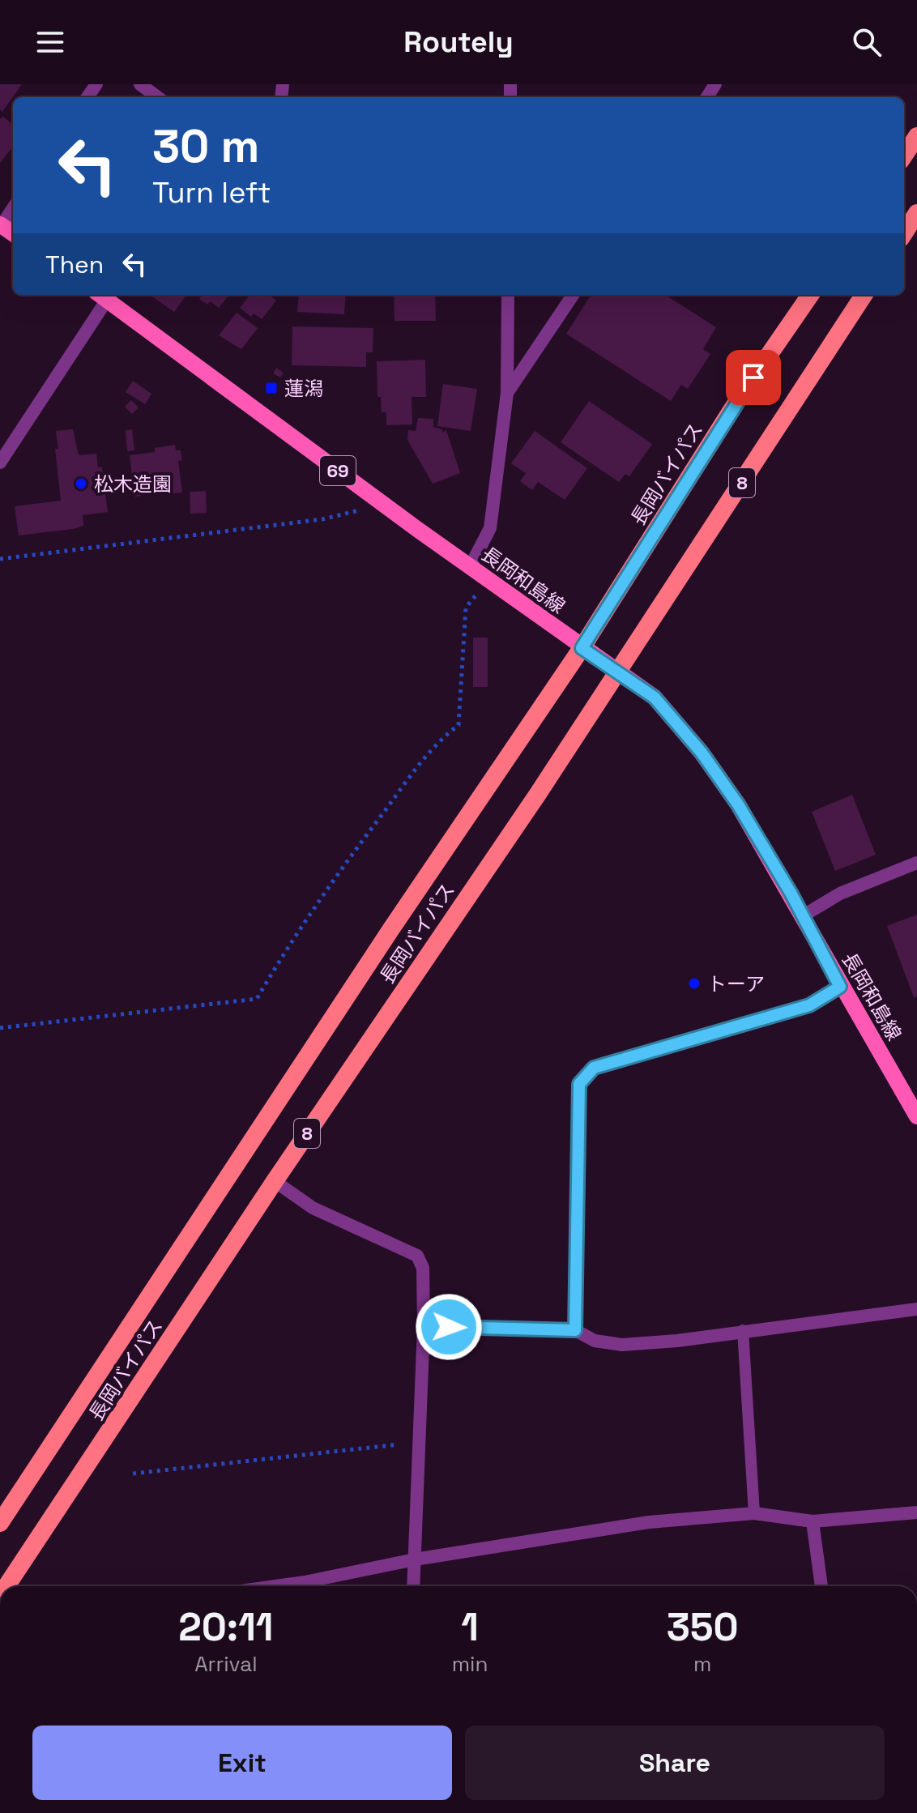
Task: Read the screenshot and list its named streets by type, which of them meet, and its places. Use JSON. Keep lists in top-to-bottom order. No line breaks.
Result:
{"streets":{"highway":["長岡バイパス","8"],"main road":["69","長岡和島線"]},"crossings":[["長岡バイパス","長岡和島線"]],"places":{"transit":["蓮潟"],"other":["松木造園","トーア"]},"page":{"header":"Routely","turn":["30 m","Turn left"],"then":"Then","eta":["20:11","Arrival","1","min","350","m"],"buttons":["Exit","Share"]}}
